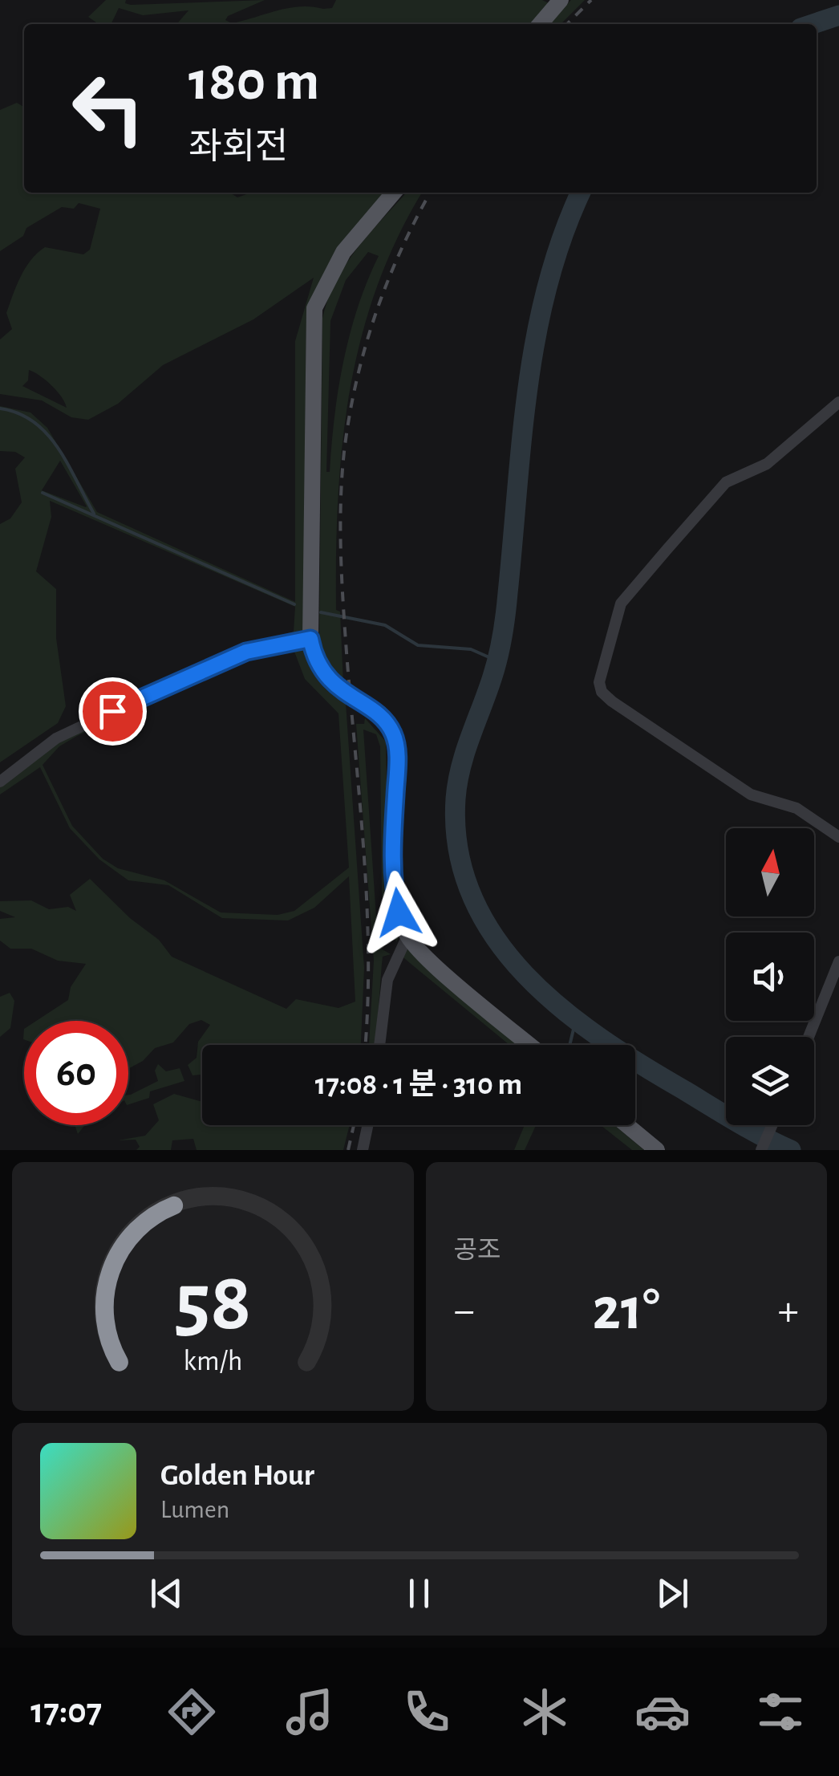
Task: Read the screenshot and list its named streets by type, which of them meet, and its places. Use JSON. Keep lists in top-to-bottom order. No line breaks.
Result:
{"north":"top","page":{"turn":["180 m","좌회전"],"limit":"60","trip":"17:08 · 1 분 · 310 m","tile":"공조","heat":["−","21°","+"],"song":["Golden Hour","Lumen"],"tabs":"17:07","gauge":["58","km/h"]}}
